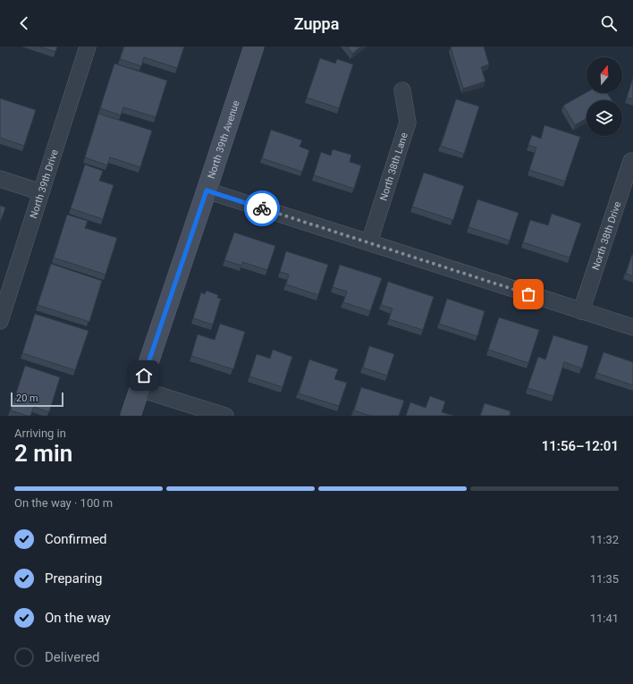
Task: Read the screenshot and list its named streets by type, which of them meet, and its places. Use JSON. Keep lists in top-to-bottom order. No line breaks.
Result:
{"streets":{"street":["North 39th Avenue","North 38th Lane","North 39th Drive","North 38th Drive"]},"scale_bar":"20 m","north":"top","page":{"header":"Zuppa","scale":"20 m","heading":["2 min","Arriving in","11:56–12:01"],"bar":"On the way · 100 m","list":[["Confirmed","11:32"],["Preparing","11:35"],["On the way","11:41"],"Delivered"]}}
